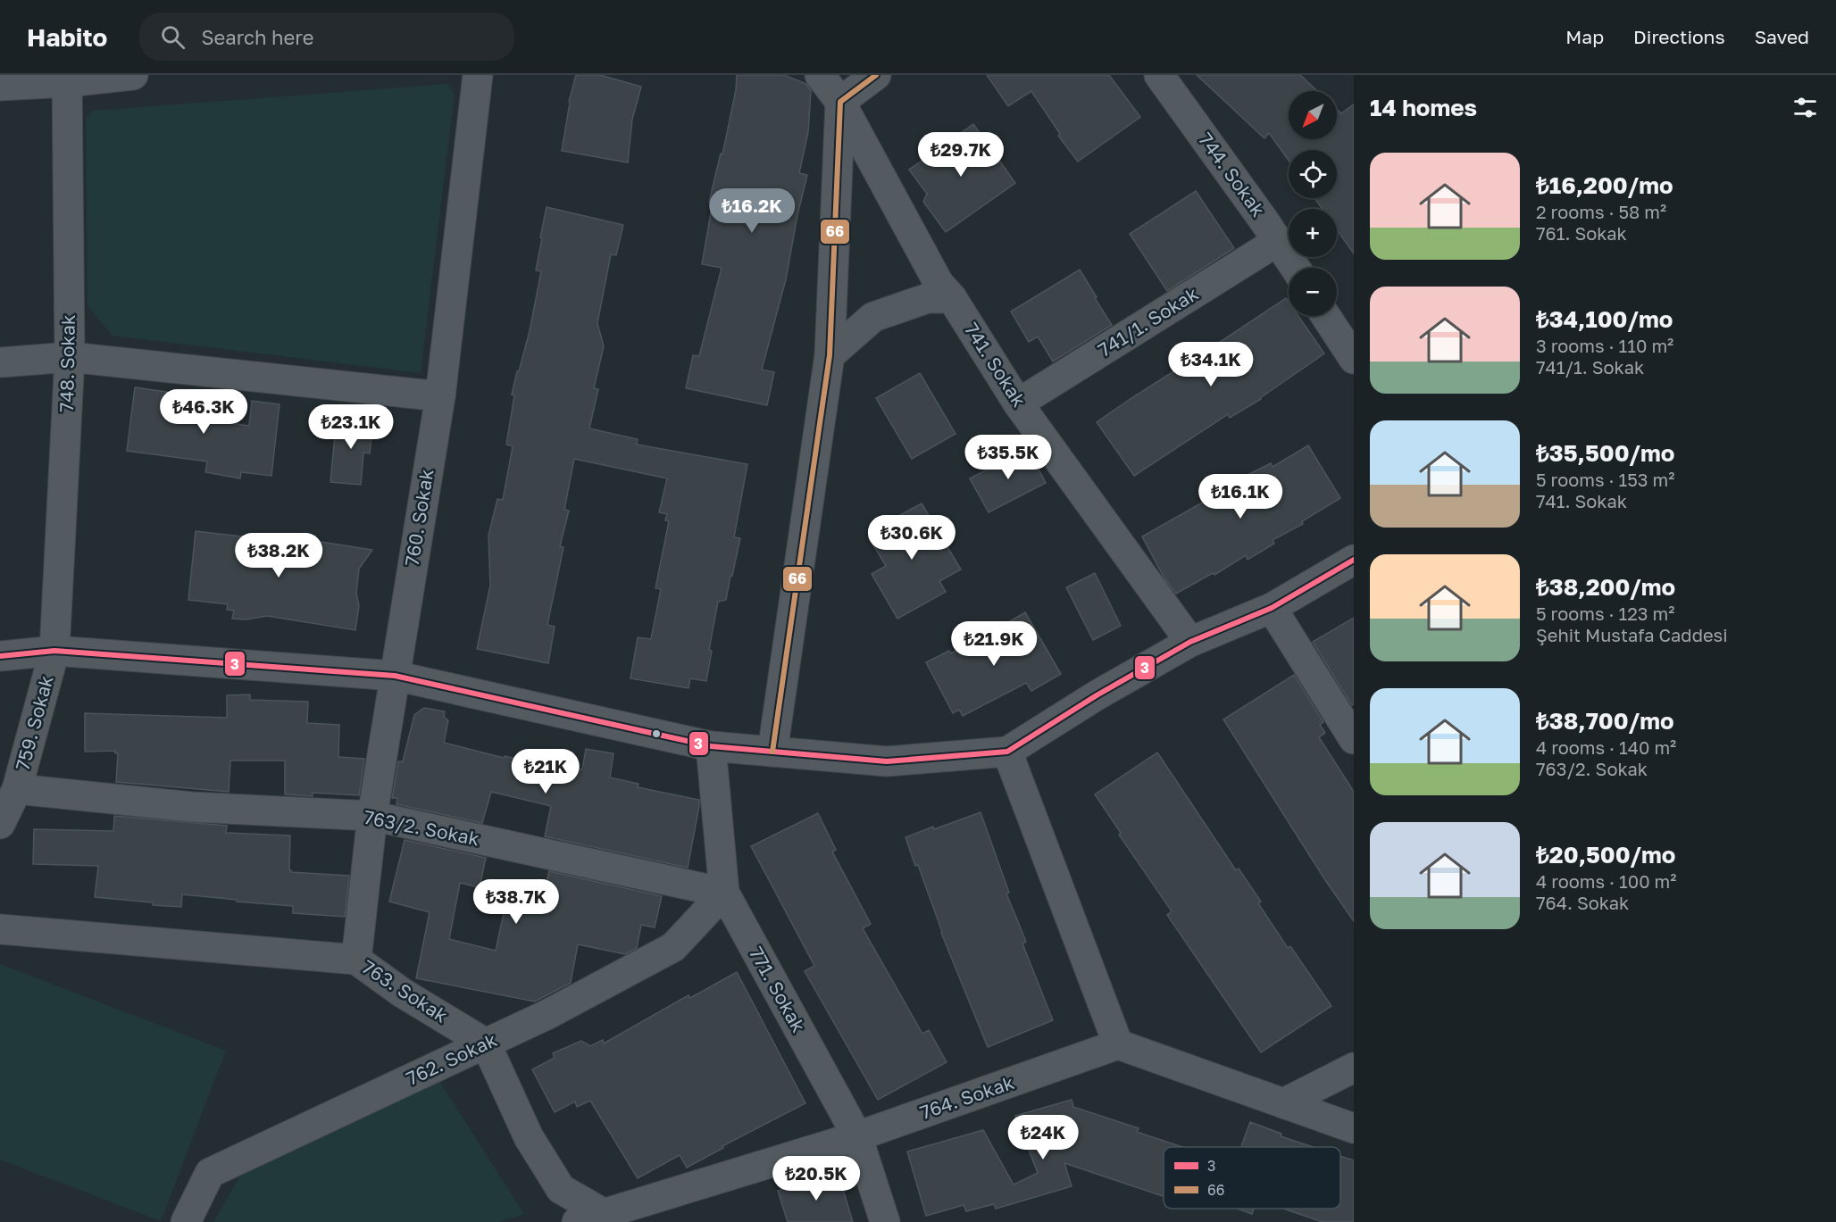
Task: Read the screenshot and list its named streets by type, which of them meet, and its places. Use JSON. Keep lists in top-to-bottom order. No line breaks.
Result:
{"streets":{"street":["744. Sokak","741/1. Sokak","748. Sokak","741. Sokak","760. Sokak","759. Sokak","763/2. Sokak","771. Sokak","763. Sokak","762. Sokak","764. Sokak"]},"crossings":[["744. Sokak","741/1. Sokak"],["741/1. Sokak","741. Sokak"],["748. Sokak","759. Sokak"],["760. Sokak","763/2. Sokak"],["760. Sokak","763. Sokak"],["759. Sokak","763/2. Sokak"],["763/2. Sokak","771. Sokak"],["763/2. Sokak","762. Sokak"],["771. Sokak","762. Sokak"],["771. Sokak","764. Sokak"],["763. Sokak","762. Sokak"]],"lines":["transit line 66","transit line 3"],"legend":["3","66"],"north":"bottom left","page":{"header":"Habito","search":"Search here","nav":["Map","Directions","Saved"],"heading":"14 homes","map_buttons":["+","−"],"price":["₺29.7K","₺16.2K","₺34.1K","₺46.3K","₺23.1K","₺35.5K","₺16.1K","₺30.6K","₺38.2K","₺21.9K","₺21K","₺38.7K","₺24K","₺20.5K"],"list":[{"name":"₺16,200/mo","note":"2 rooms · 58 m² · 761. Sokak"},{"name":"₺34,100/mo","note":"3 rooms · 110 m² · 741/1. Sokak"},{"name":"₺35,500/mo","note":"5 rooms · 153 m² · 741. Sokak"},{"name":"₺38,200/mo","note":"5 rooms · 123 m² · Şehit Mustafa Caddesi"},{"name":"₺38,700/mo","note":"4 rooms · 140 m² · 763/2. Sokak"},{"name":"₺20,500/mo","note":"4 rooms · 100 m² · 764. Sokak"}]}}
